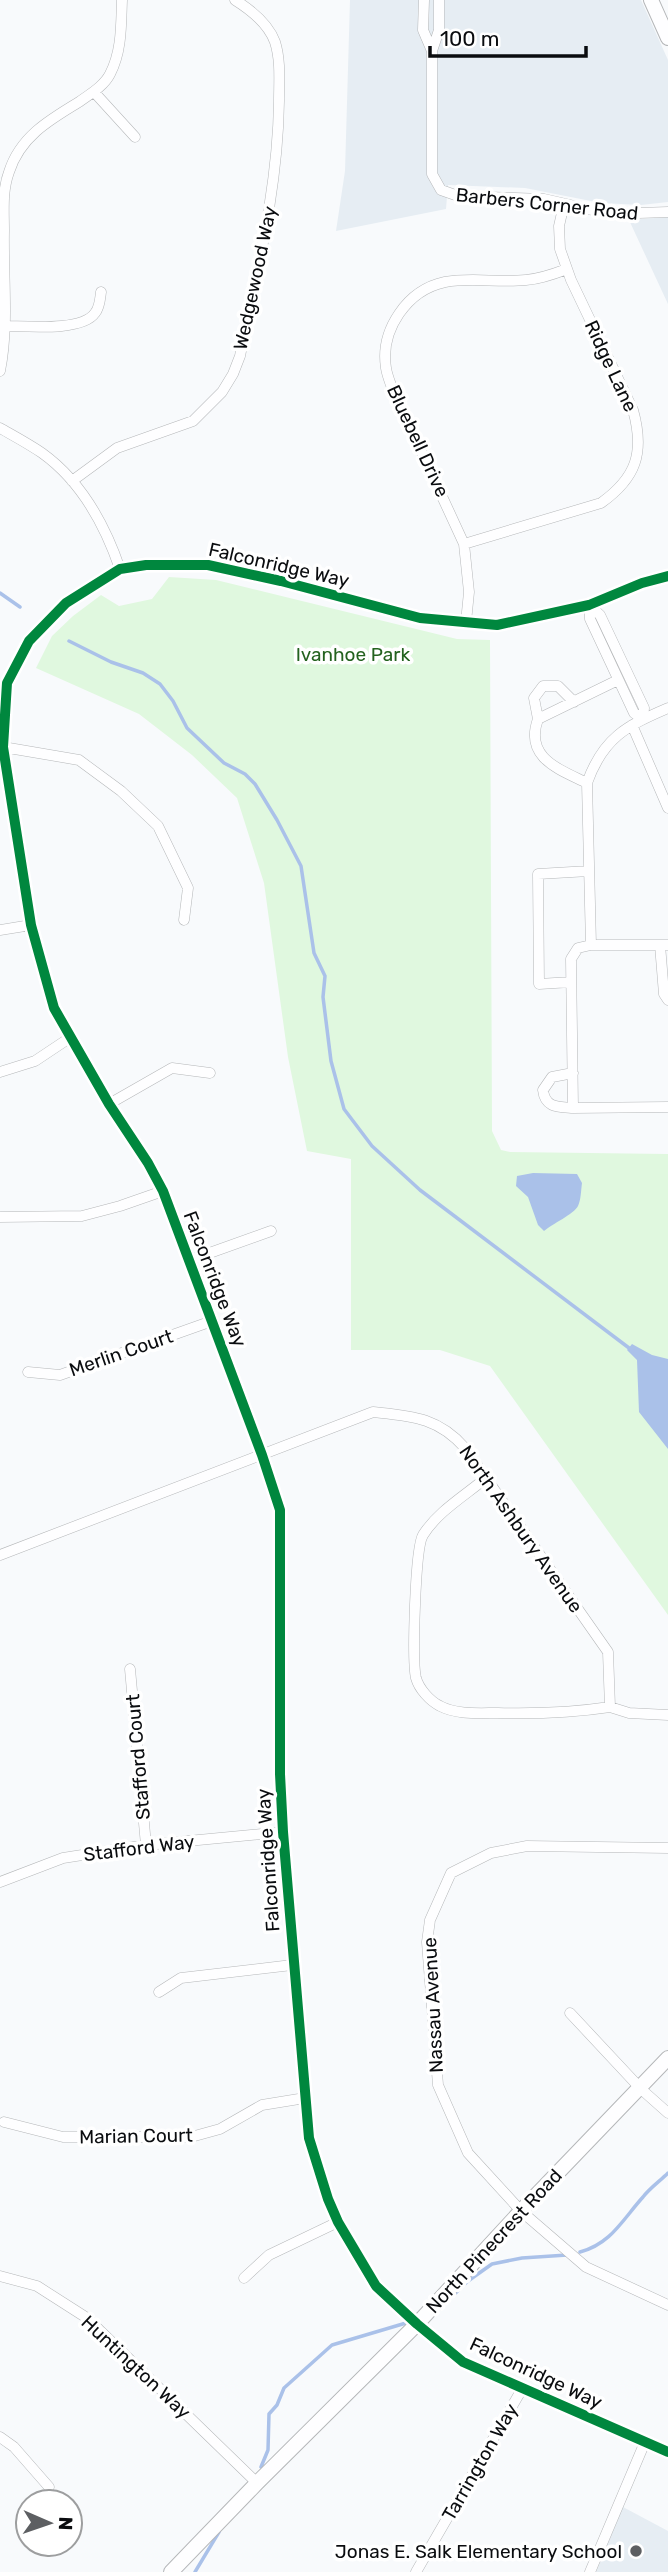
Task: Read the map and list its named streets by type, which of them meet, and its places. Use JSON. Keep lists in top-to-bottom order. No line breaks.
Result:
{"streets":{"street":["Barbers Corner Road","Wedgewood Way","Ridge Lane","Bluebell Drive","Falconridge Way","Merlin Court","North Ashbury Avenue","Stafford Court","Stafford Way","Nassau Avenue","Marian Court","North Pinecrest Road","Huntington Way","Tarrington Way"]},"crossings":[["Barbers Corner Road","Ridge Lane"],["Ridge Lane","Bluebell Drive"],["Bluebell Drive","Falconridge Way"],["Falconridge Way","Merlin Court"],["Falconridge Way","North Ashbury Avenue"],["Falconridge Way","Stafford Way"],["Falconridge Way","Marian Court"],["Falconridge Way","North Pinecrest Road"],["Falconridge Way","Tarrington Way"],["Stafford Court","Stafford Way"],["Nassau Avenue","North Pinecrest Road"],["North Pinecrest Road","Huntington Way"]],"parks":["Ivanhoe Park"],"places":["Jonas E. Salk Elementary School"],"scale_bar":"100 m","north":"right"}
